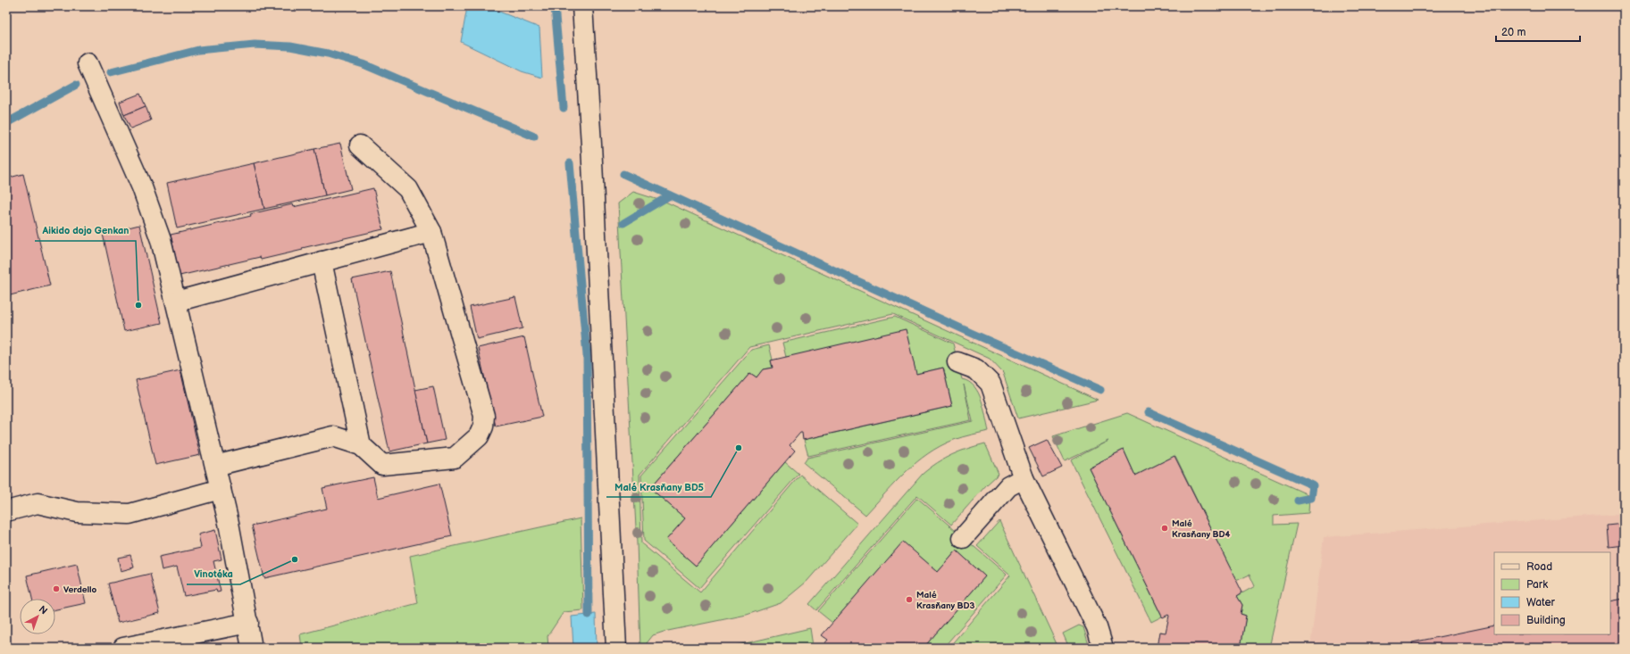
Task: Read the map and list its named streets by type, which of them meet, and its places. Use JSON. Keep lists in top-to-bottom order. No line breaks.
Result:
{"places":["Aikido dojo Genkan","Malé Krasňany BD5","Malé Krasňany BD4","Vinotéka","Verdello","Malé Krasňany BD3"],"legend":["Road","Park","Water","Building"],"scale_bar":"20 m","north":"top right"}
